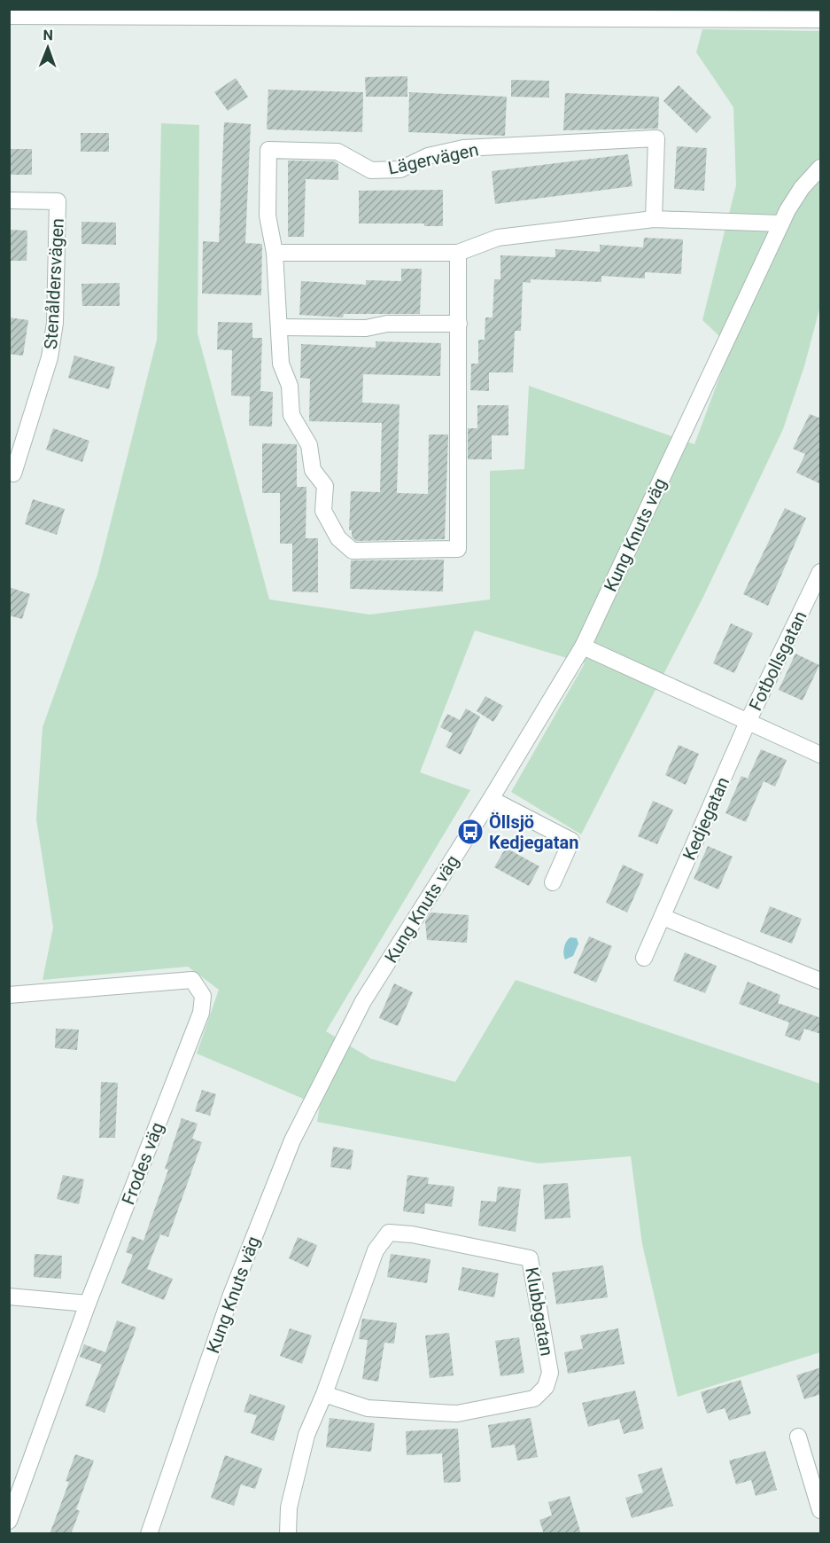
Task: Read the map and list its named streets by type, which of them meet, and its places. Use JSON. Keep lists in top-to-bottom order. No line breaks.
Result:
{"streets":{"street":["Lägervägen","Stenåldersvägen","Kung Knuts väg","Fotbollsgatan","Kedjegatan","Frodes väg","Klubbgatan"]},"crossings":[["Fotbollsgatan","Kedjegatan"]],"places":{"bus stop":["Öllsjö Kedjegatan"]},"north":"top"}
